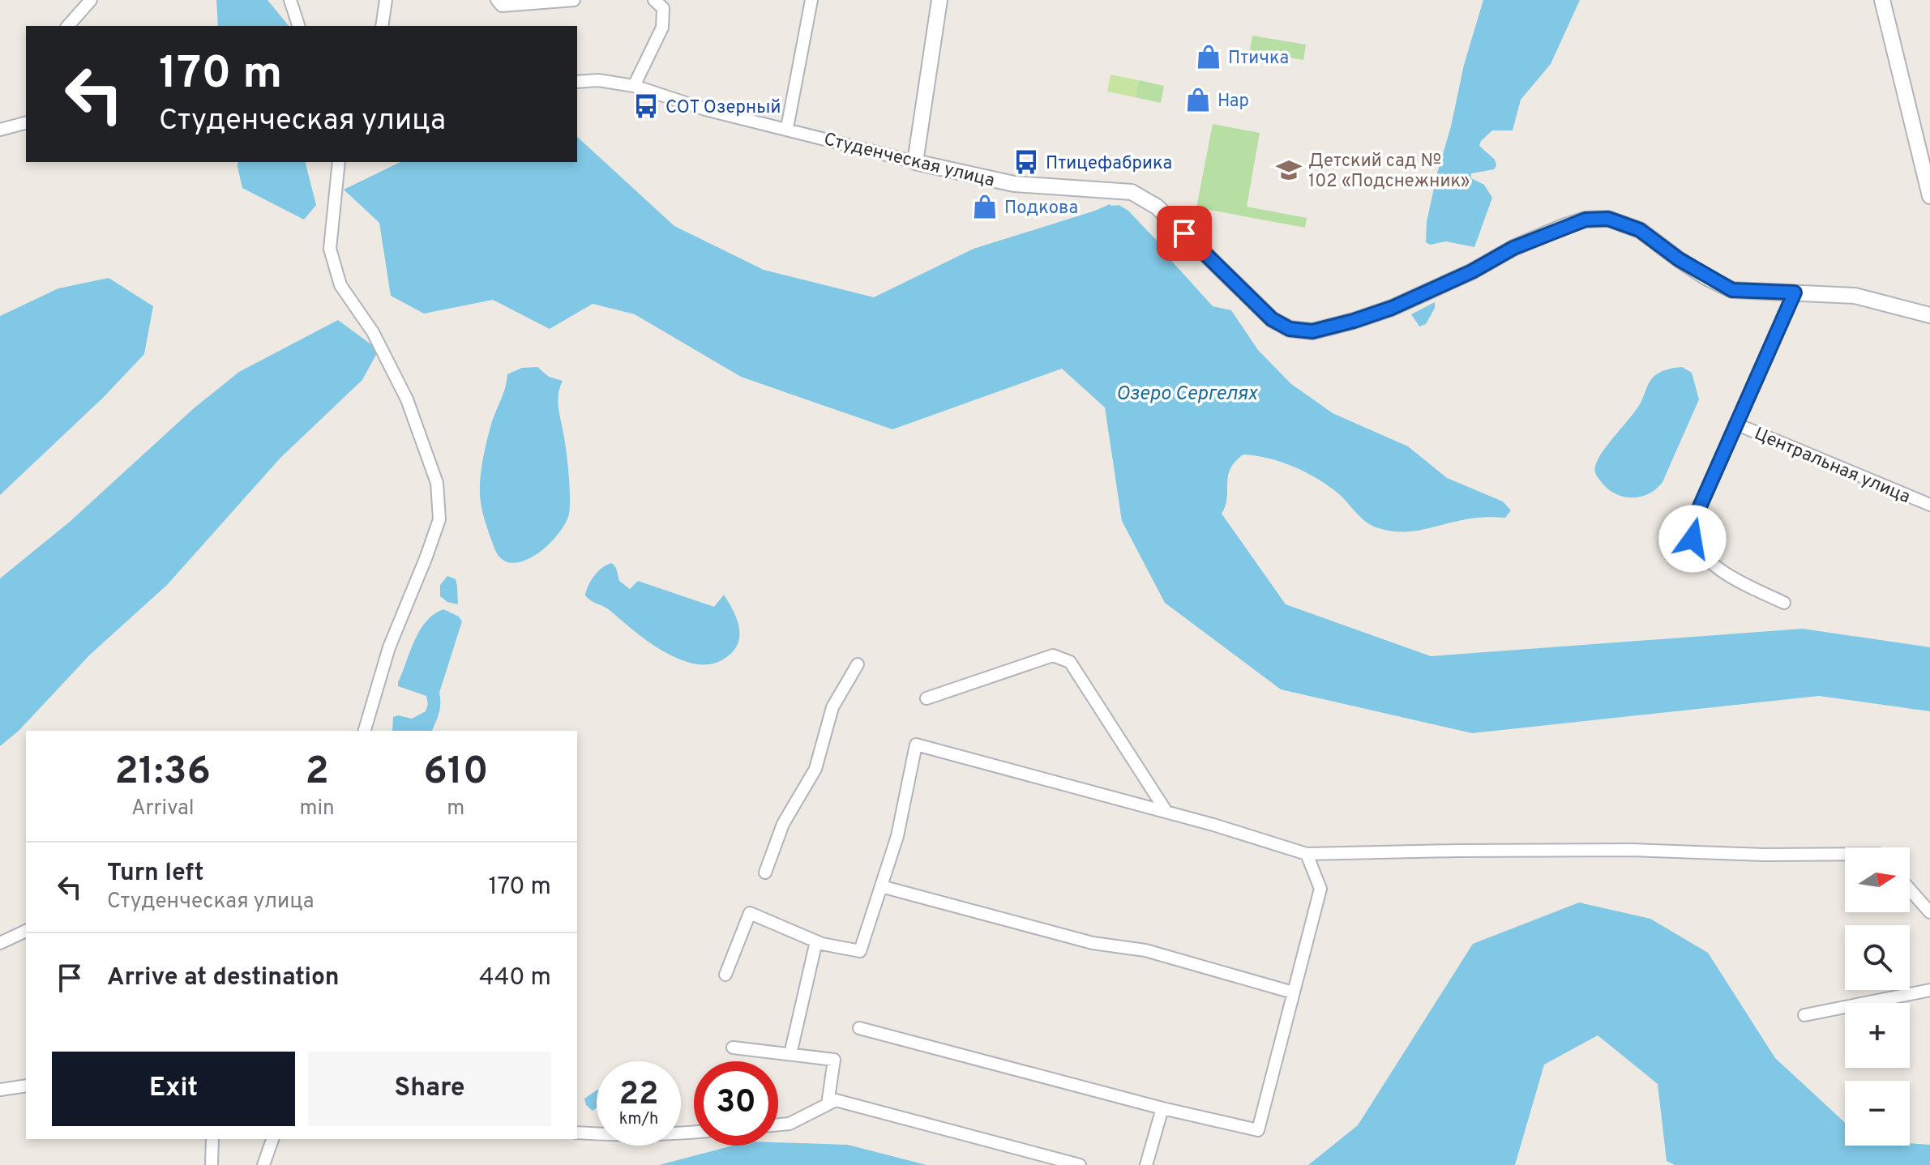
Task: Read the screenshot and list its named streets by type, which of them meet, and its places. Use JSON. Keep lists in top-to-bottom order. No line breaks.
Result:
{"streets":{"street":["Студенческая улица","Центральная улица"]},"water":["Озеро Сергелях"],"places":{"shop":["Птичка","Нар","Подкова"],"bus stop":["СОТ Озерный","Птицефабрика"],"school or university":["Детский сад № 102 «Подснежник»"]},"north":"right","page":{"turn":["170 m","Студенческая улица"],"eta":["21:36","Arrival","2","min","610","m"],"list":[{"name":"Turn left","note":"Студенческая улица","value":"170 m"},{"name":"Arrive at destination","value":"440 m"}],"map_buttons":["+","−"],"buttons":["Exit","Share"],"speed":"22 km/h","limit":"30"}}
